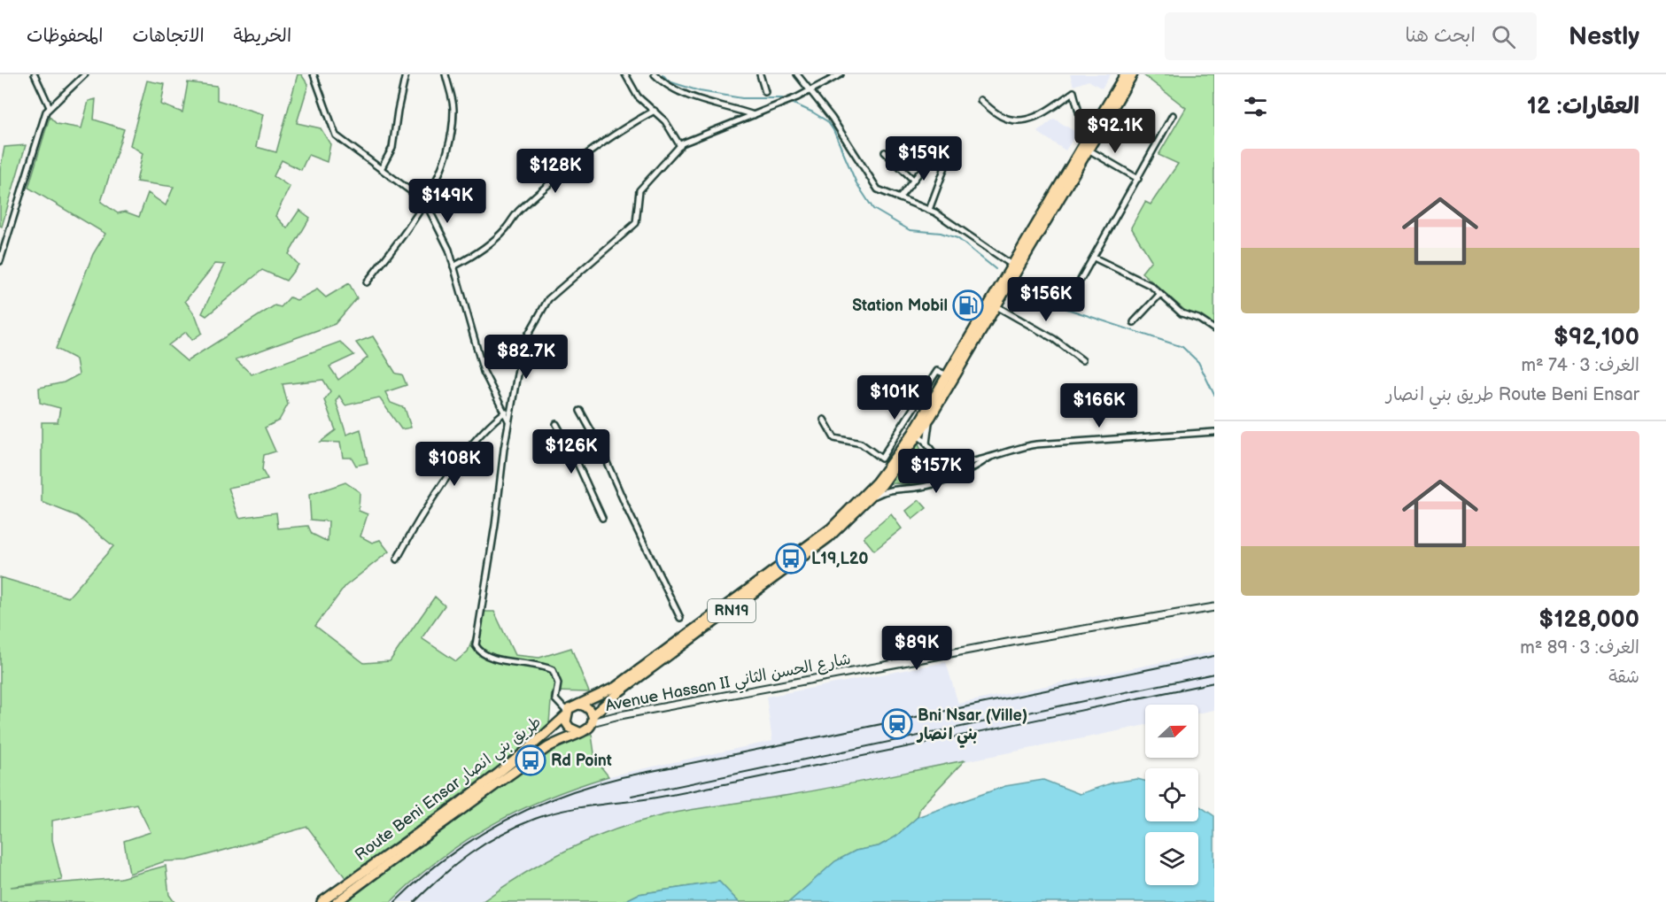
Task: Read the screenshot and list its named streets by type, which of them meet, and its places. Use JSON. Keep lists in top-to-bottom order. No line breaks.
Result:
{"streets":{"highway":["RN19","Route Beni Ensar طريق بني انصار"],"street":["Avenue Hassan II شارع الحسن الثاني"]},"crossings":[["RN19","Avenue Hassan II شارع الحسن الثاني"],["RN19","Route Beni Ensar طريق بني انصار"],["Avenue Hassan II شارع الحسن الثاني","Route Beni Ensar طريق بني انصار"]],"places":{"fuel station":["Station Mobil"],"bus stop":["L19,L20","Rd Point"],"station":["Bni Nsar (Ville) بني انصار"]},"north":"right","page":{"header":"Nestly","search":"ابحث هنا","nav":["الخريطة","الاتجاهات","المحفوظات"],"heading":"العقارات: 12","price":["$92.1K","$159K","$128K","$149K","$156K","$82.7K","$101K","$166K","$126K","$108K","$157K","$89K"],"list":[{"name":"$92,100","note":"الغرف: 3 · 74 m² · Route Beni Ensar طريق بني انصار"},{"name":"$128,000","note":"الغرف: 3 · 89 m² · شقة"}]}}
